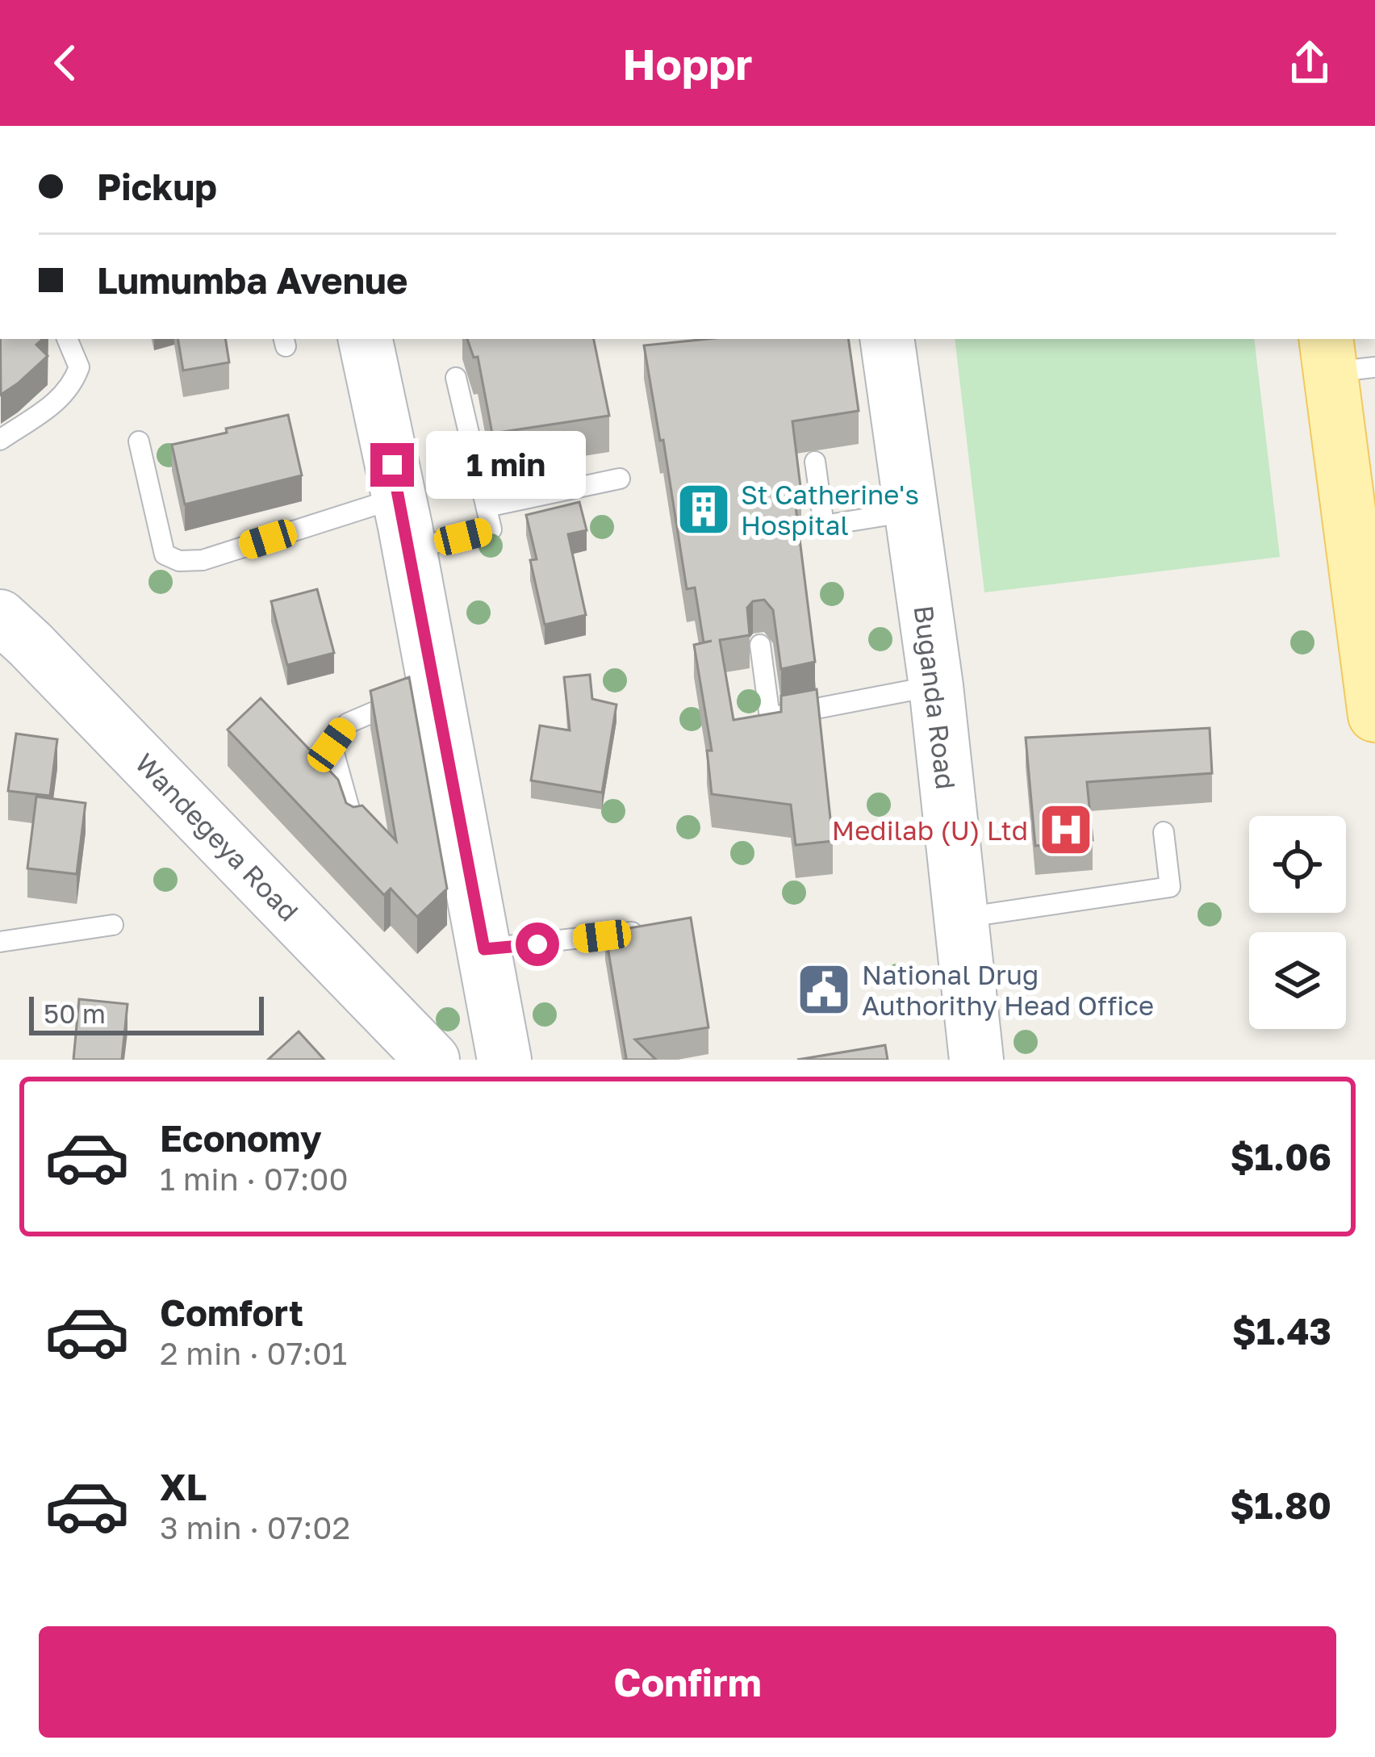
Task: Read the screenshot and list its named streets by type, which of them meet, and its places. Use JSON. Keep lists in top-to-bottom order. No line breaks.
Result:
{"streets":{"main road":["Buganda Road","Wandegeya Road"]},"places":{"building":["St Catherine's Hospital"],"hospital":["Medilab (U) Ltd"],"public building":["National Drug Authorithy Head Office"]},"scale_bar":"50 m","page":{"header":"Hoppr","banner":["Pickup","Lumumba Avenue"],"bubble":"1 min","scale":"50 m","list":[{"name":"Economy","note":"1 min · 07:00","value":"$1.06"},{"name":"Comfort","note":"2 min · 07:01","value":"$1.43"},{"name":"XL","note":"3 min · 07:02","value":"$1.80"}],"buttons":"Confirm"}}
